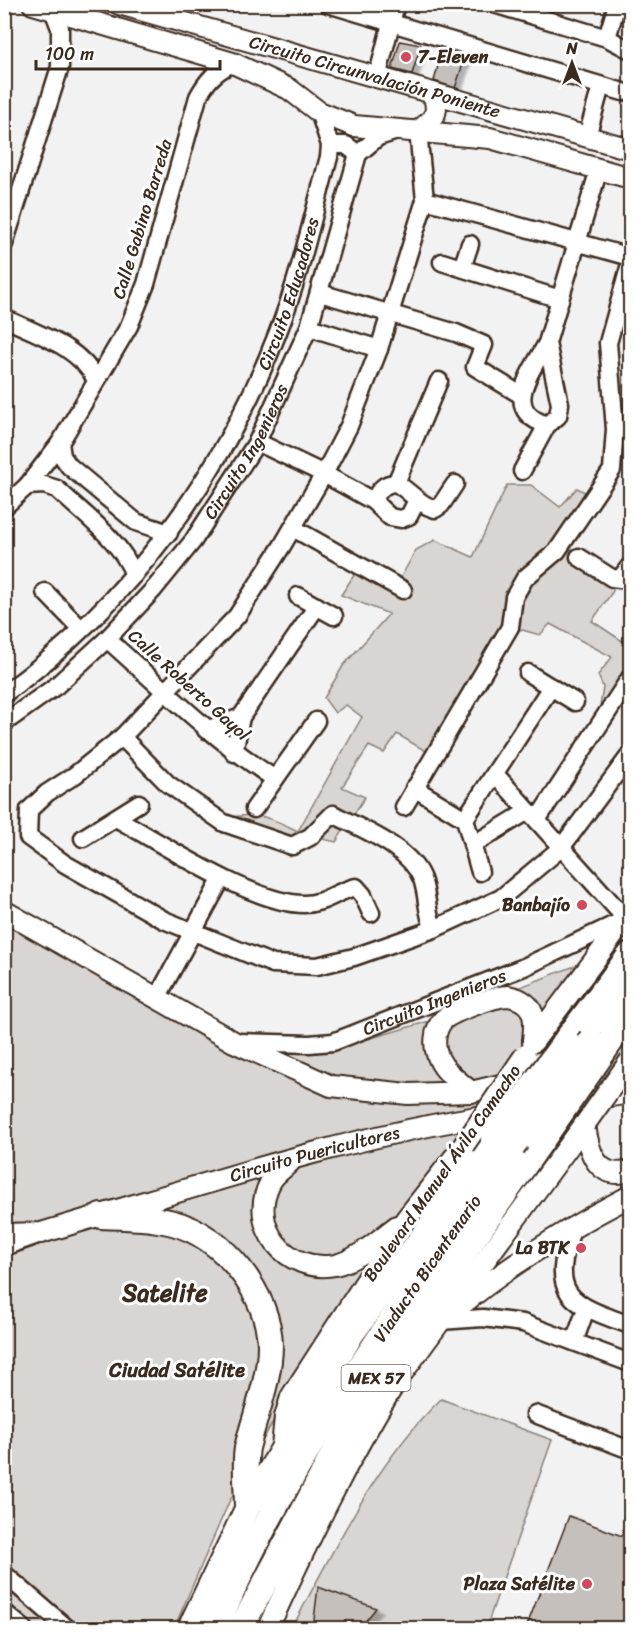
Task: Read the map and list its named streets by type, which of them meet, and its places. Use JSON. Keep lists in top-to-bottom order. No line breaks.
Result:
{"streets":{"highway":["Boulevard Manuel Ávila Camacho","Viaducto Bicentenario","MEX 57"],"main road":["Circuito Circunvalación Poniente","Circuito Ingenieros","Circuito Puericultores"],"street":["Calle Gabino Barreda","Circuito Educadores","Calle Roberto Gayol"]},"crossings":[["Circuito Ingenieros","Calle Roberto Gayol"],["Circuito Ingenieros","Boulevard Manuel Ávila Camacho"],["Circuito Ingenieros","Viaducto Bicentenario"],["Circuito Ingenieros","MEX 57"],["Boulevard Manuel Ávila Camacho","Viaducto Bicentenario"],["Viaducto Bicentenario","MEX 57"]],"districts":["Satelite","Ciudad Satélite"],"places":["7-Eleven","Banbajío","La BTK","Plaza Satélite"],"scale_bar":"100 m","north":"top"}
